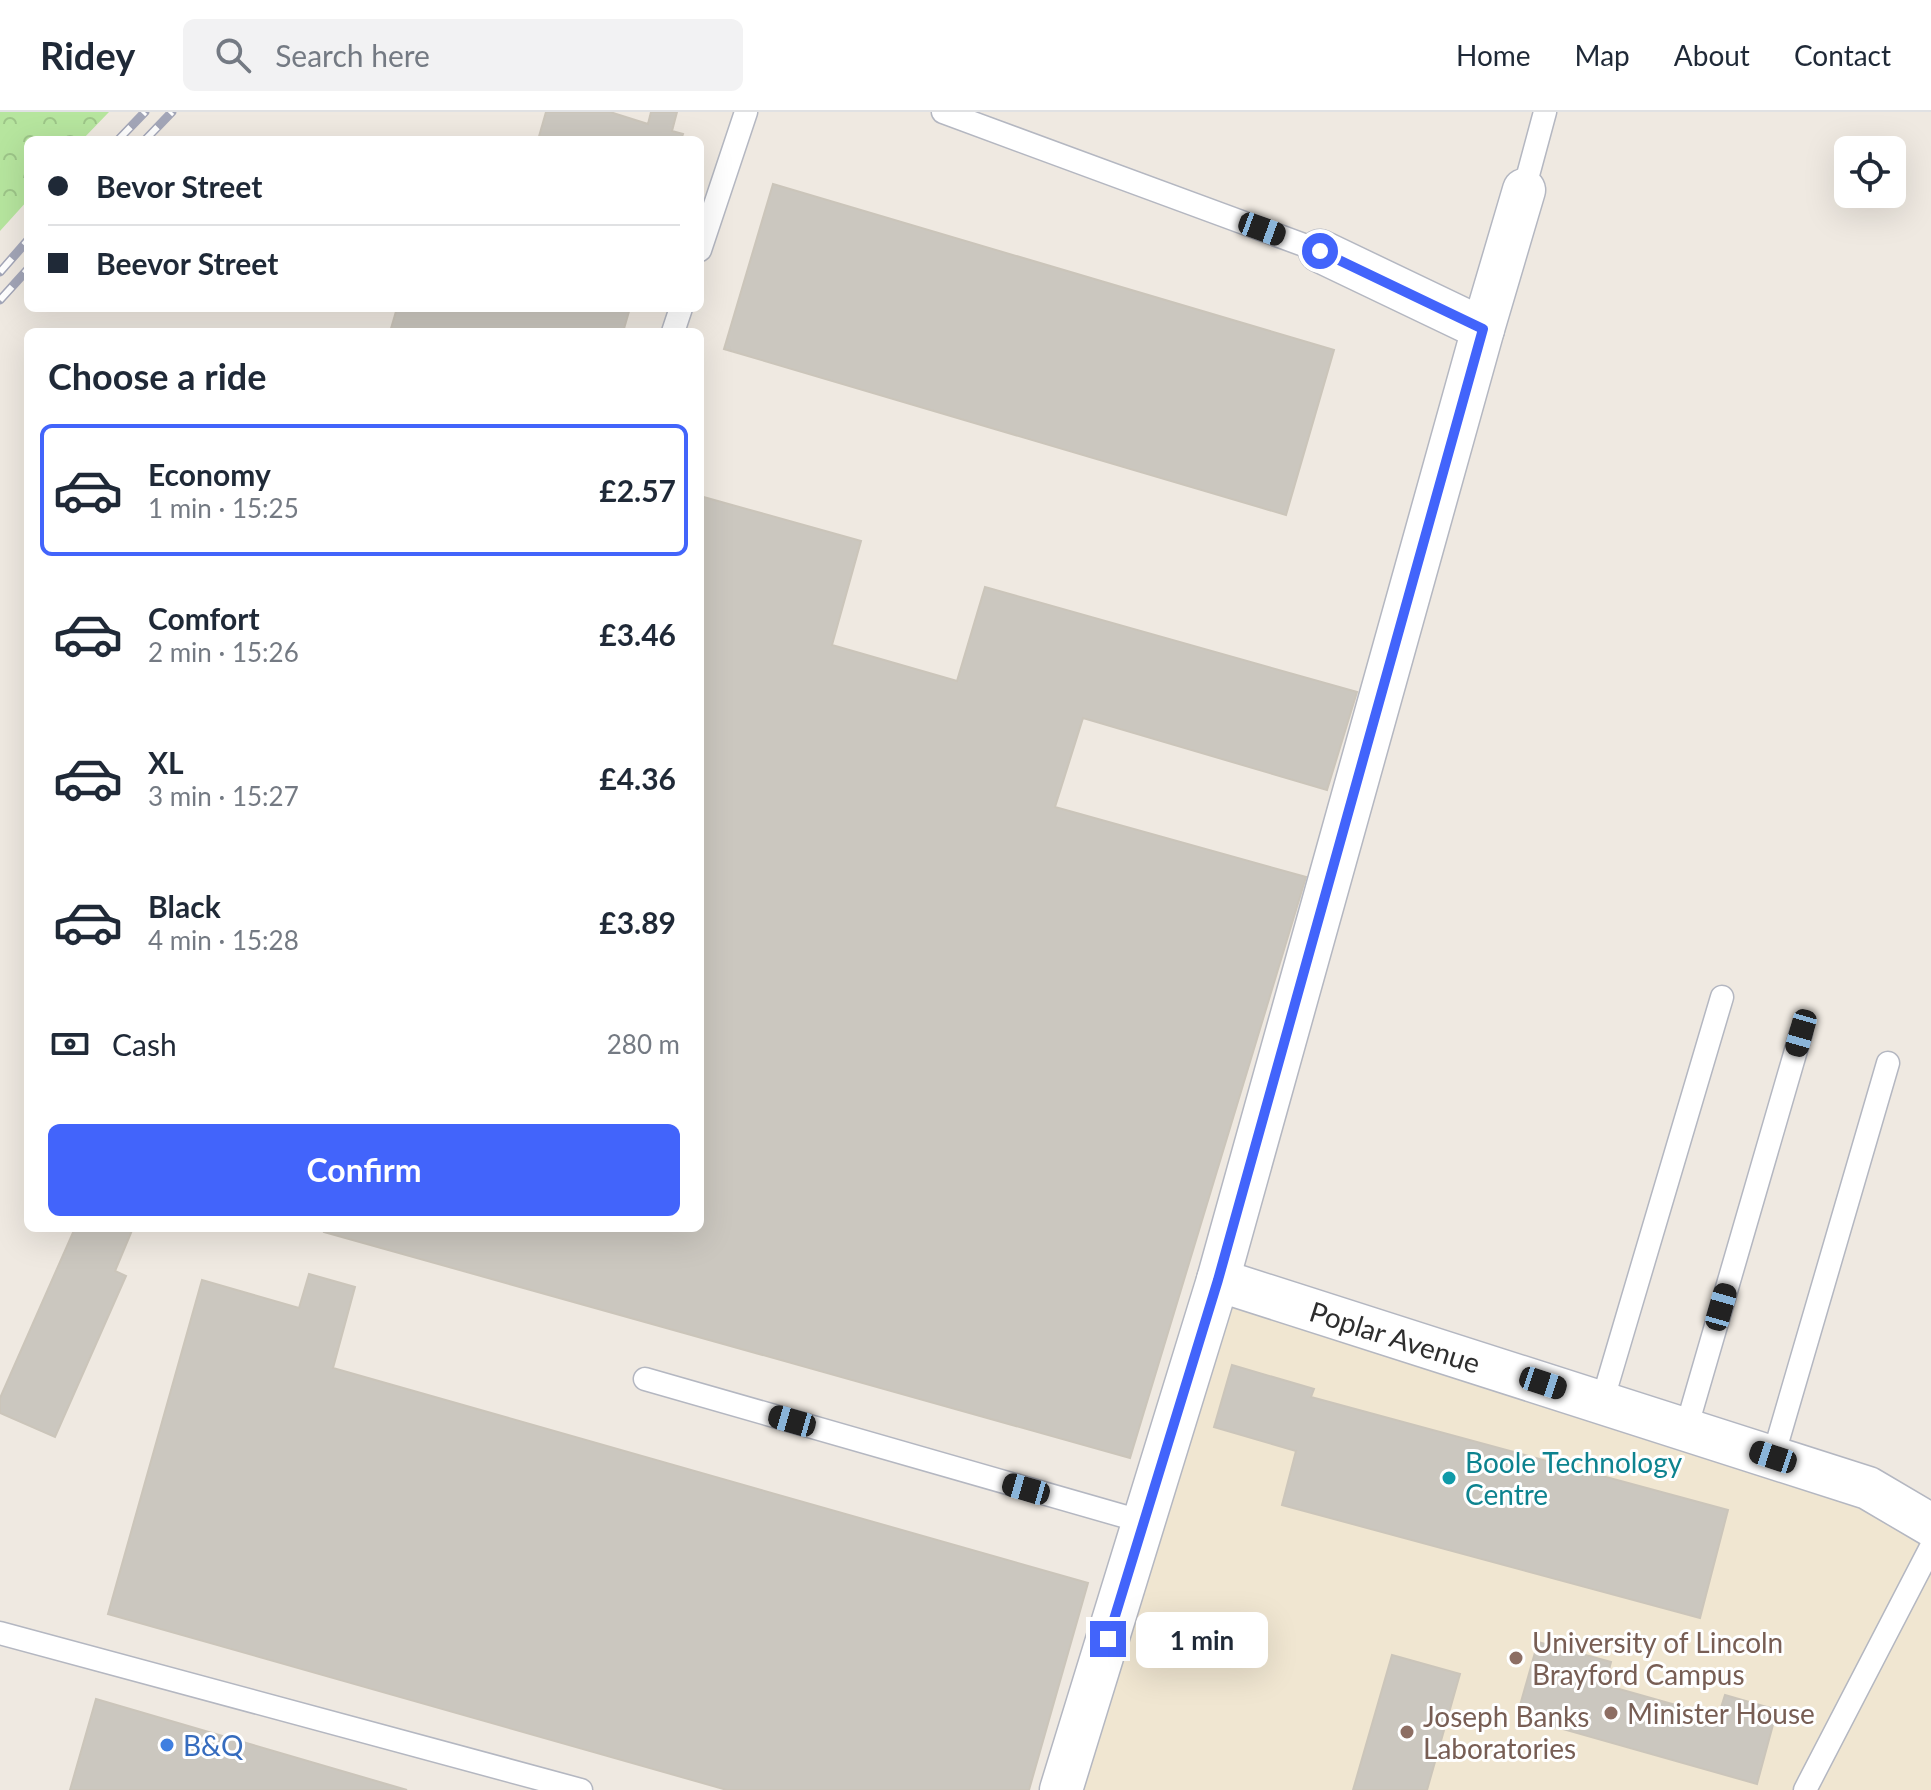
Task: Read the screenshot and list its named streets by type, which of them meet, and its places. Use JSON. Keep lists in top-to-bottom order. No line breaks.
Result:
{"streets":{"street":["Poplar Avenue"]},"places":["Boole Technology Centre","University of Lincoln Brayford Campus","Minister House","Joseph Banks Laboratories","B&Q"],"page":{"header":"Ridey","search":"Search here","nav":["Home","Map","About","Contact"],"banner":["Bevor Street","Beevor Street"],"heading":"Choose a ride","list":[{"name":"Economy","note":"1 min · 15:25","value":"£2.57"},{"name":"Comfort","note":"2 min · 15:26","value":"£3.46"},{"name":"XL","note":"3 min · 15:27","value":"£4.36"},{"name":"Black","note":"4 min · 15:28","value":"£3.89"}],"pay":["Cash","280 m"],"buttons":"Confirm","bubble":"1 min"}}
